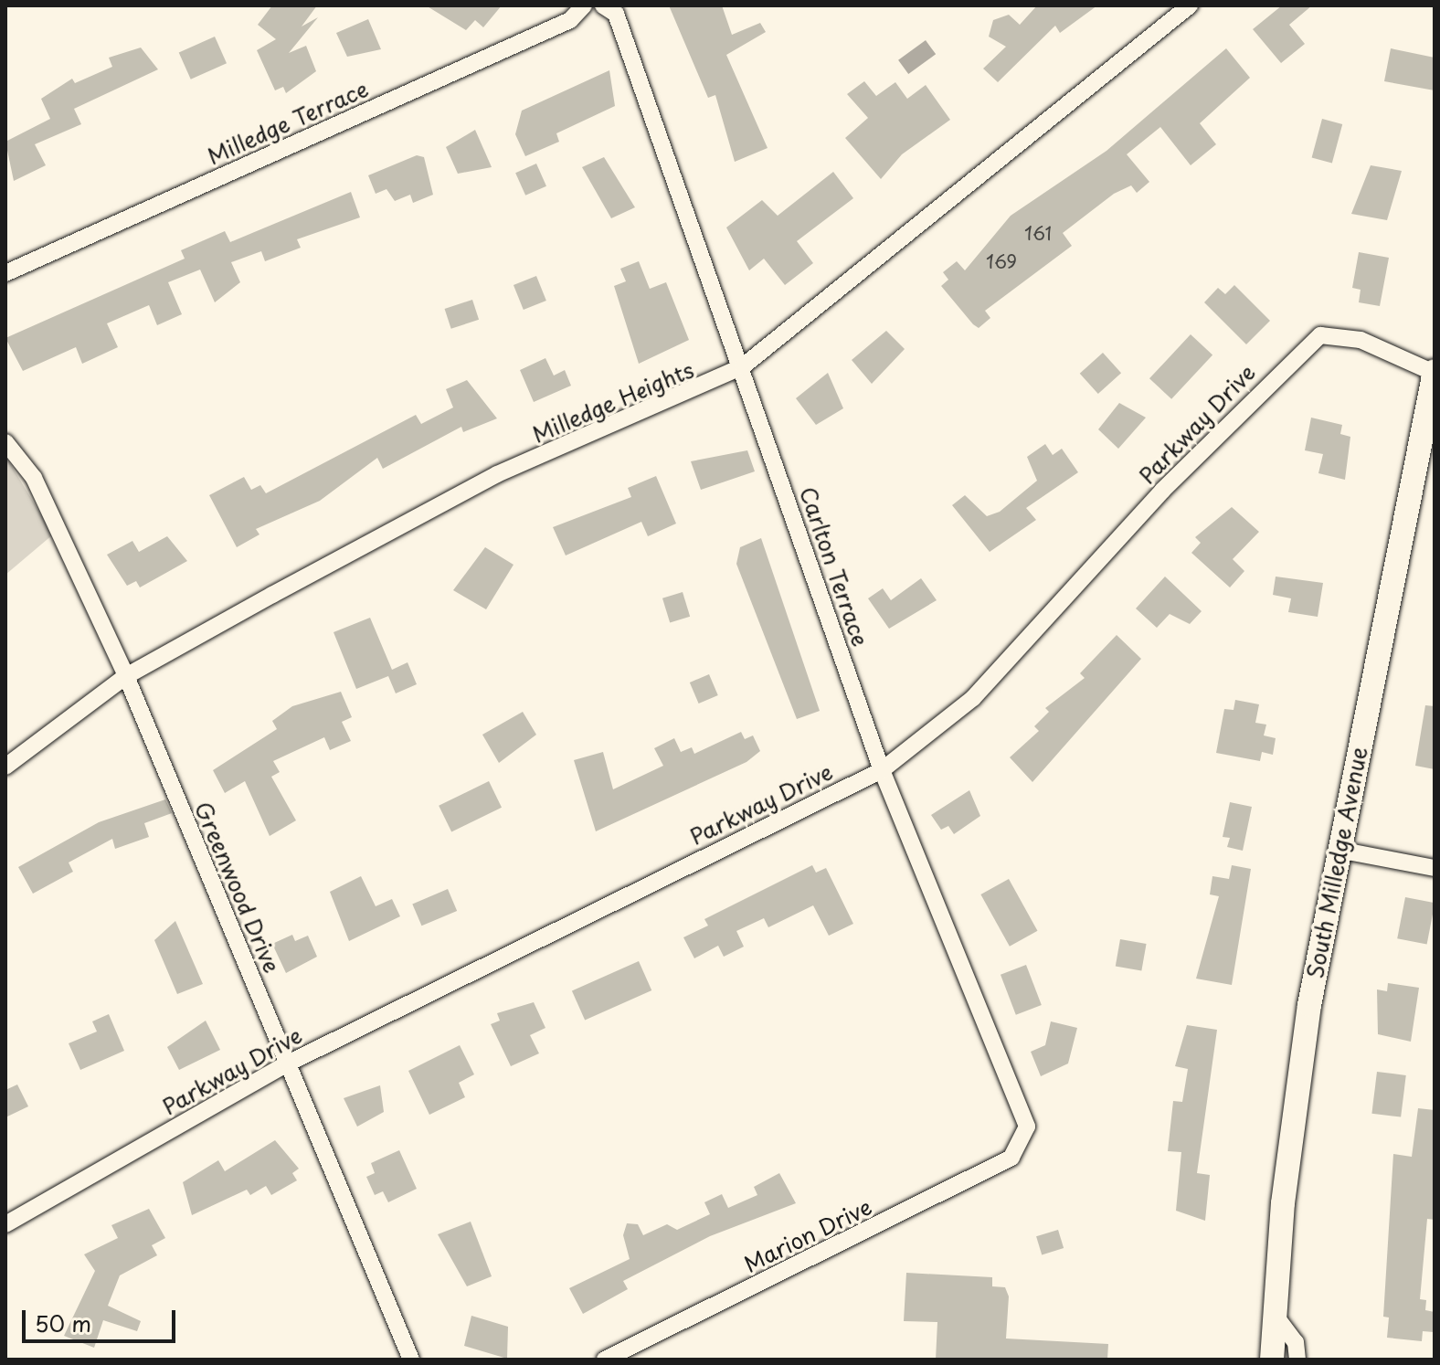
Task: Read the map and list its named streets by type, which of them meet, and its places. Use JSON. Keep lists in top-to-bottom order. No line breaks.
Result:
{"streets":{"main road":["South Milledge Avenue"],"street":["Milledge Terrace","Milledge Heights","Parkway Drive","Carlton Terrace","Greenwood Drive","Marion Drive"]},"crossings":[["Milledge Heights","Carlton Terrace"],["Milledge Heights","Greenwood Drive"],["Parkway Drive","Carlton Terrace"],["Parkway Drive","South Milledge Avenue"],["Parkway Drive","Greenwood Drive"],["Carlton Terrace","Marion Drive"]],"house_numbers":["161","169"],"scale_bar":"50 m"}
